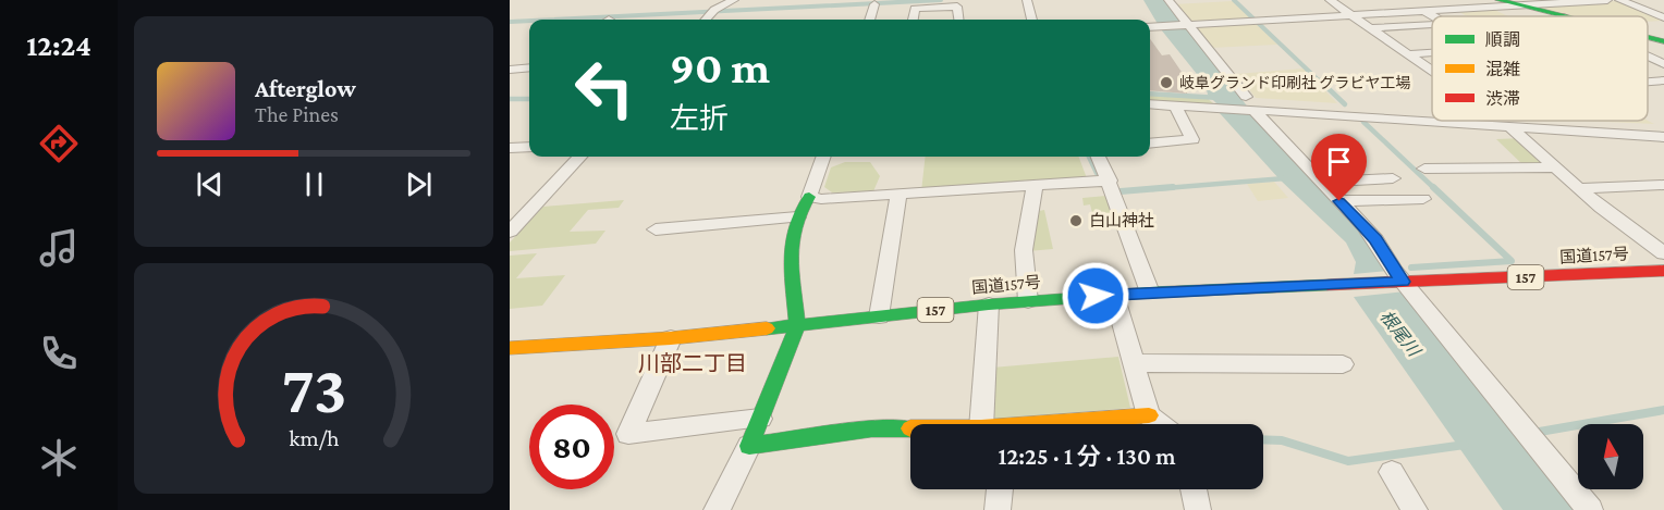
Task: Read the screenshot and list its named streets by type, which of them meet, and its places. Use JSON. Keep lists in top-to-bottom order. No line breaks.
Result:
{"streets":{"main road":["国道157号","157"]},"districts":["川部二丁目"],"water":["根尾川"],"places":["岐阜グランド印刷社 グラビヤ工場","白山神社"],"legend":["順調","混雑","渋滞"],"north":"top","page":{"tabs":"12:24","turn":["90 m","左折"],"song":["Afterglow","The Pines"],"limit":"80","trip":"12:25 · 1 分 · 130 m","gauge":["73","km/h"]}}
